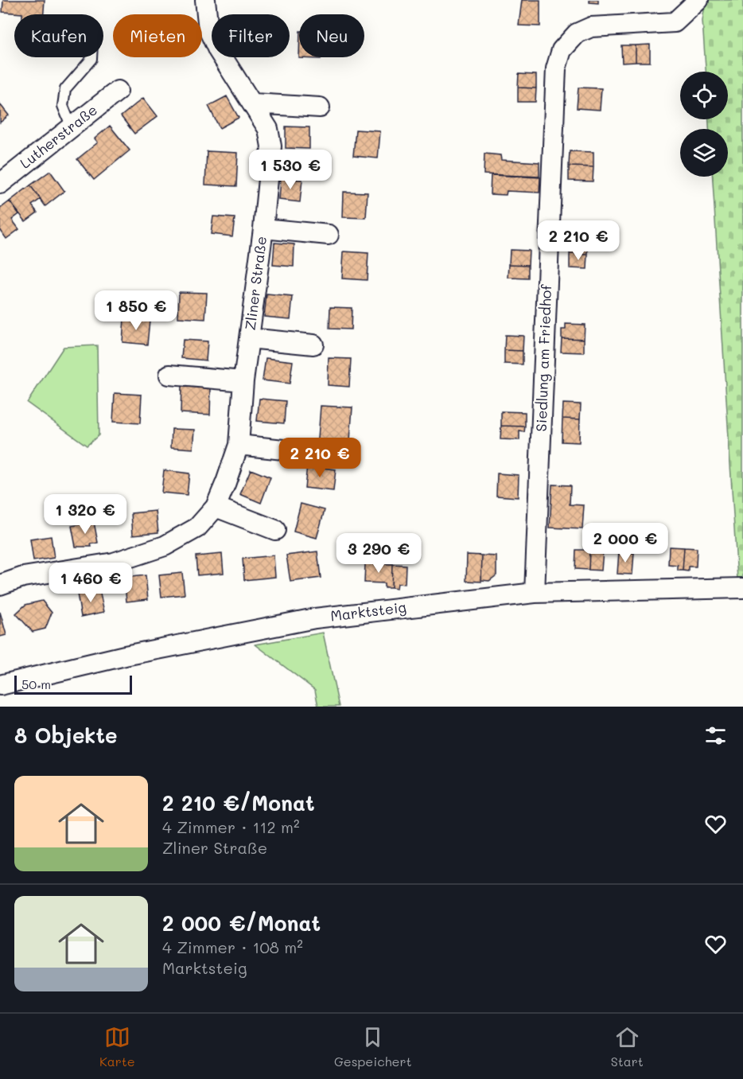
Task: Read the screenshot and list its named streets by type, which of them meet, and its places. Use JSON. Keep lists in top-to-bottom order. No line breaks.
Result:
{"streets":{"street":["Lutherstraße","Zliner Straße","Siedlung am Friedhof","Marktsteig"]},"crossings":[["Siedlung am Friedhof","Marktsteig"]],"scale_bar":"50 m","page":{"chip":["Kaufen","Mieten","Filter","Neu"],"price":["1 530 €","2 210 €","1 850 €","2 210 €","1 320 €","2 000 €","3 290 €","1 460 €"],"scale":"50 m","heading":"8 Objekte","list":[{"name":"2 210 €/Monat","note":"4 Zimmer · 112 m² · Zliner Straße"},{"name":"2 000 €/Monat","note":"4 Zimmer · 108 m² · Marktsteig"}],"tabs":["Karte","Gespeichert","Start"]}}
